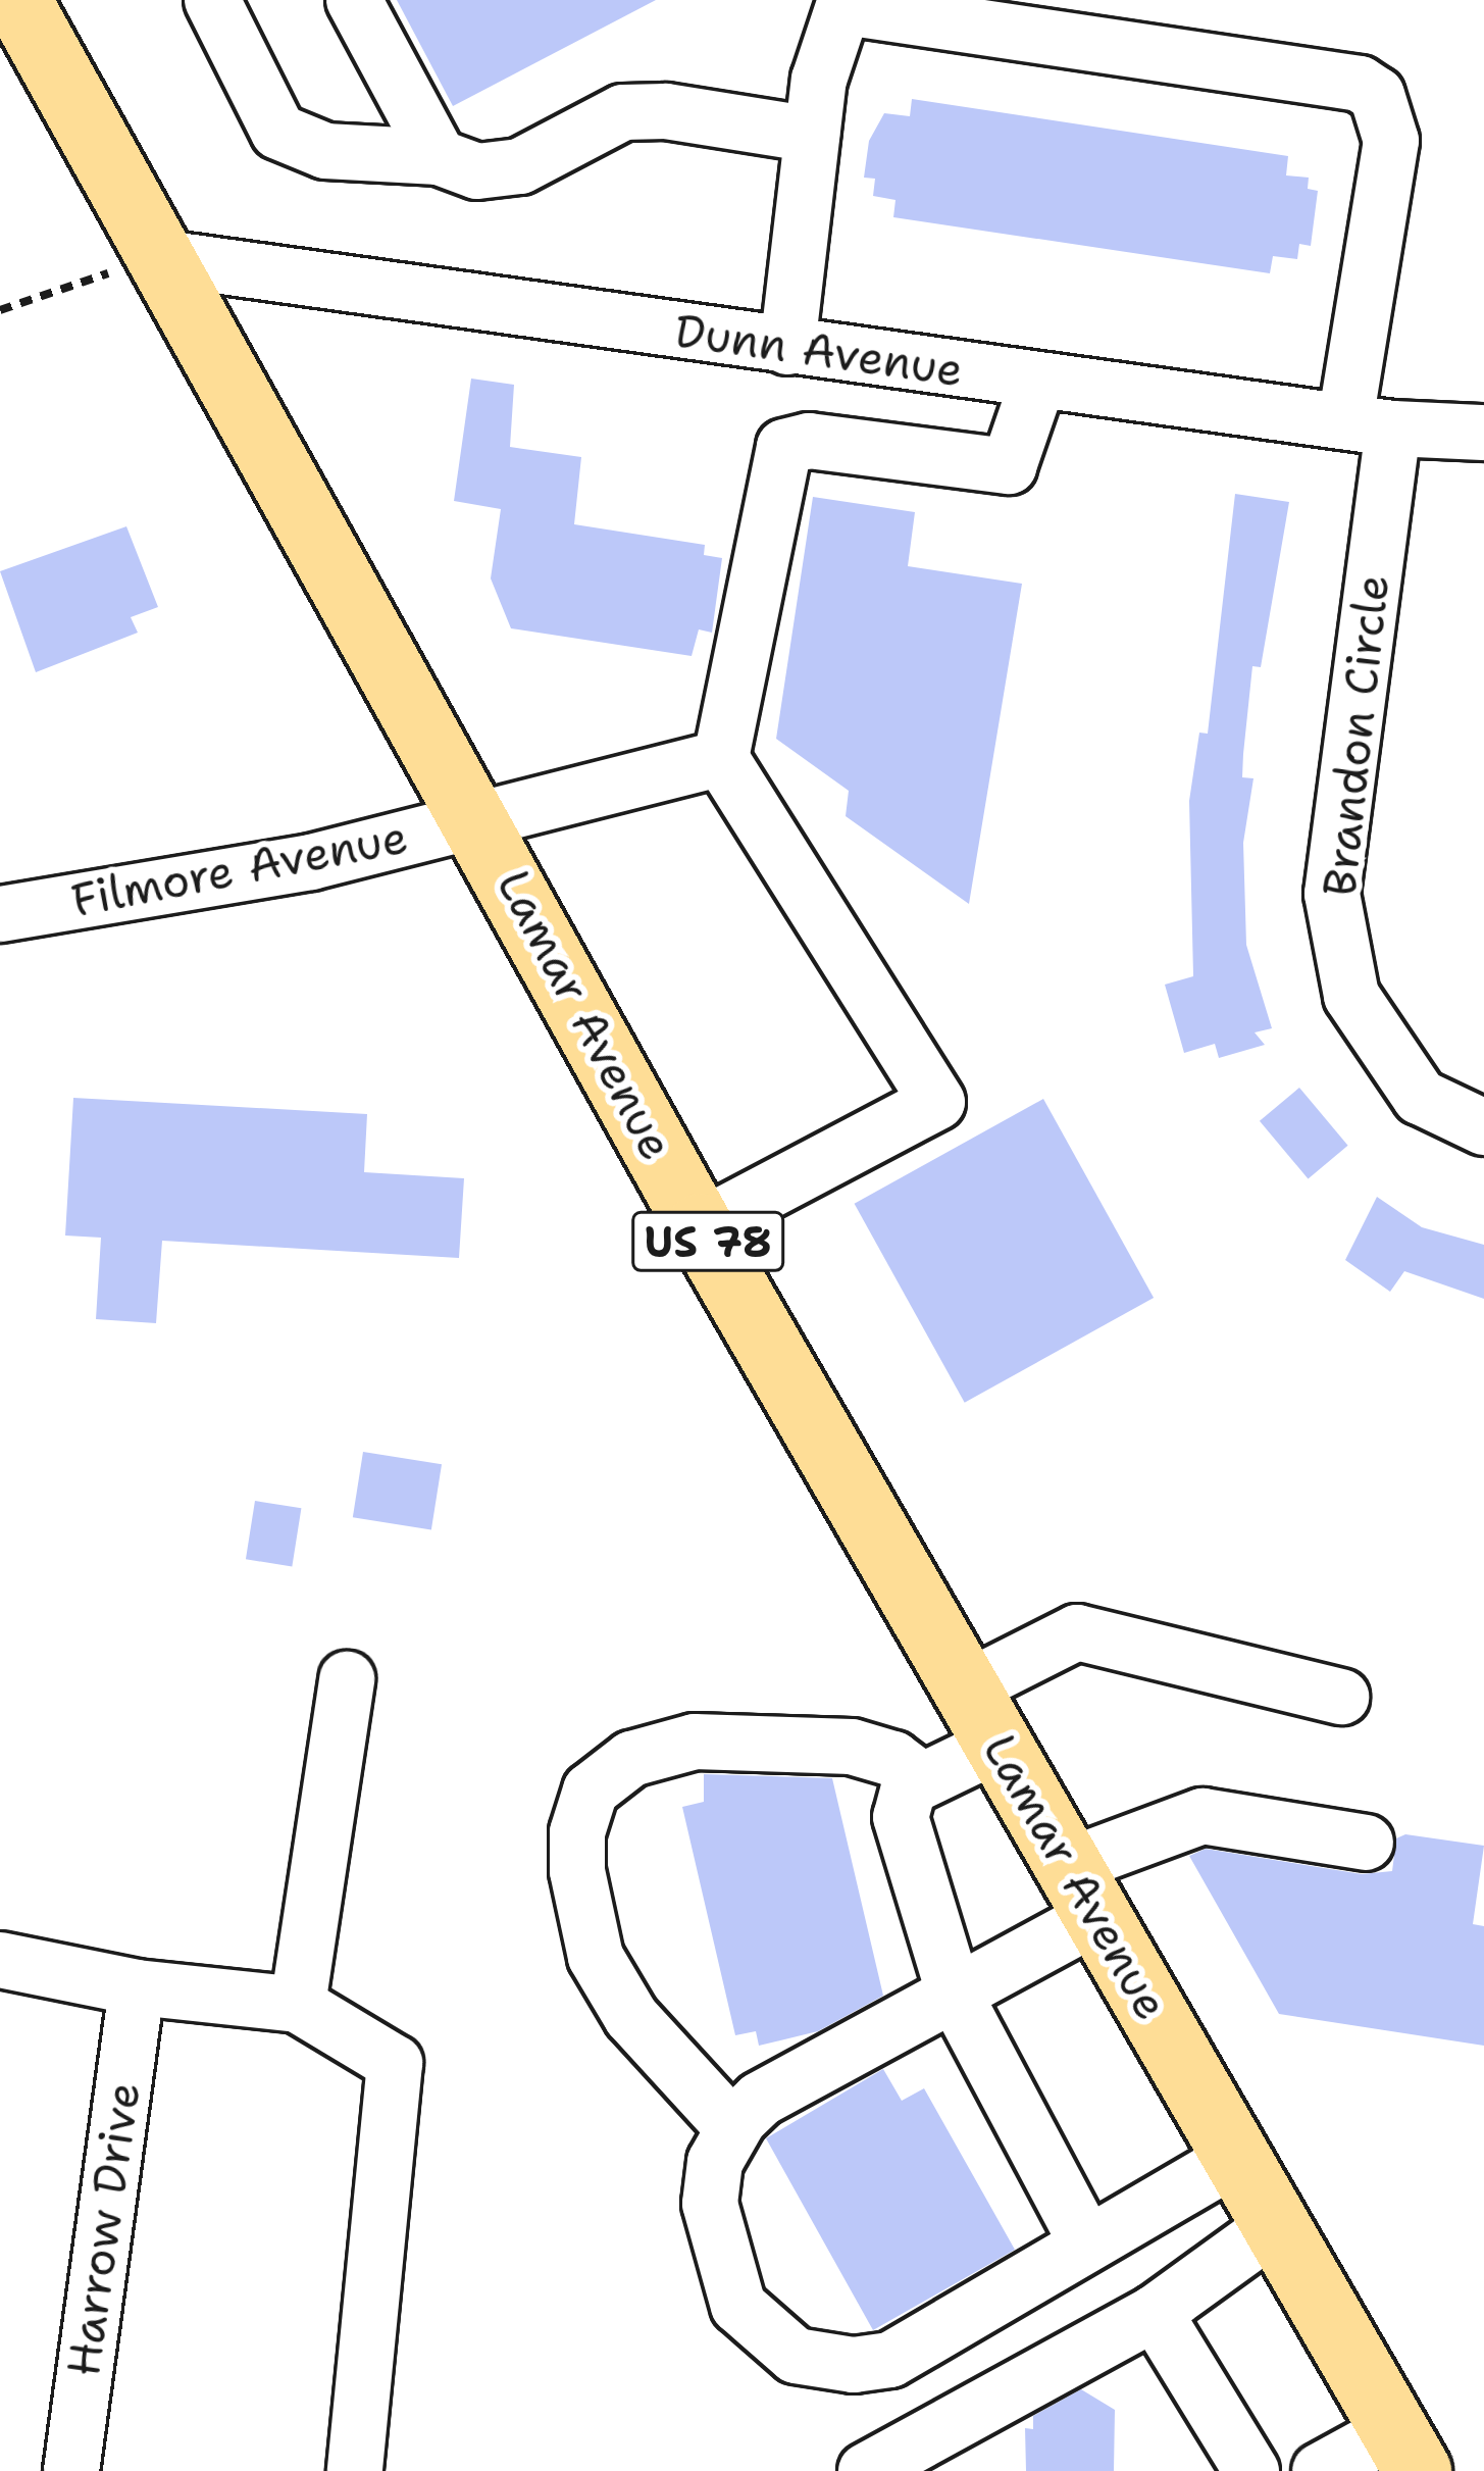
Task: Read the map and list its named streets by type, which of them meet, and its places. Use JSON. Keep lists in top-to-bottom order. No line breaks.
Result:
{"streets":{"main road":["Lamar Avenue","US 78"],"street":["Dunn Avenue","Brandon Circle","Filmore Avenue","Harrow Drive"]},"crossings":[["Dunn Avenue","Brandon Circle"],["Dunn Avenue","Lamar Avenue"],["Filmore Avenue","Lamar Avenue"]]}
